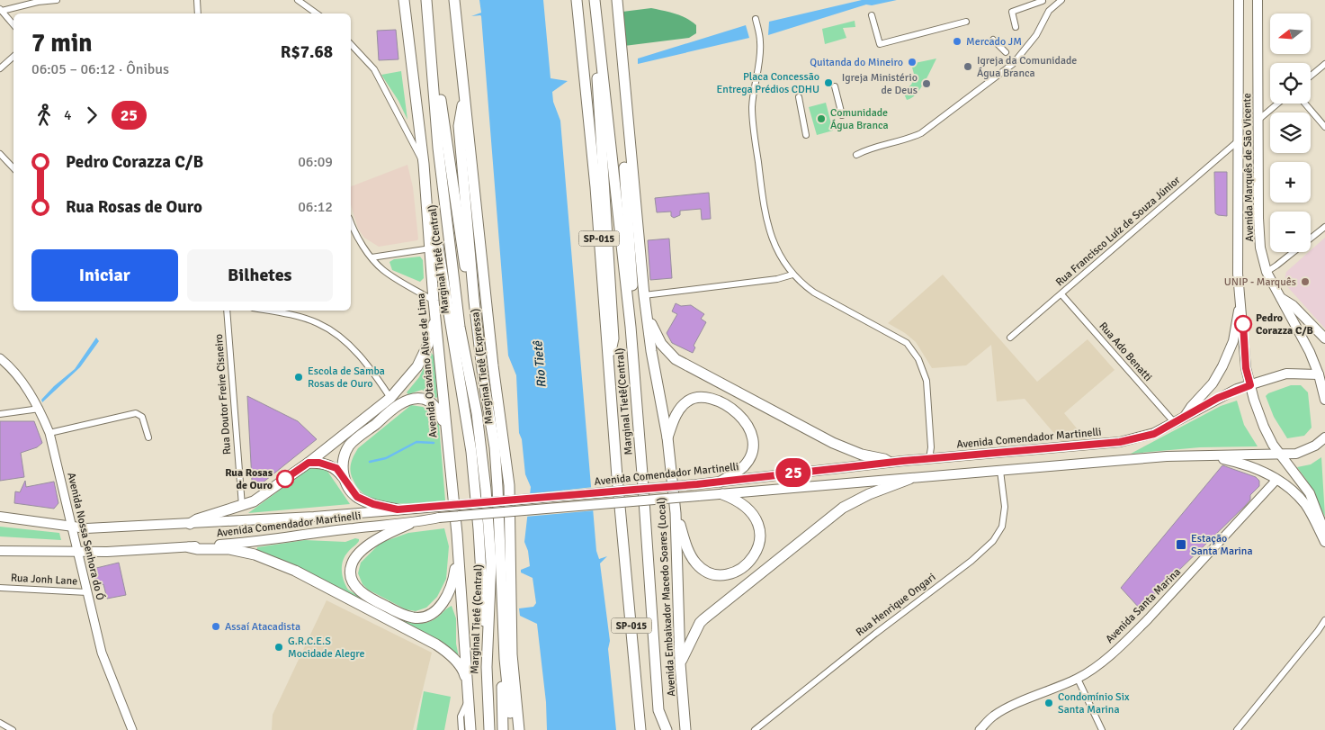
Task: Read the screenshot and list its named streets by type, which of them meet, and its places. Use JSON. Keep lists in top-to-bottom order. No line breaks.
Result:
{"streets":{"highway":["SP-015","Marginal Tietê (Central)","Avenida Otaviano Alves de Lima","Marginal Tietê (Expressa)","Marginal Tietê(Central)","Avenida Embaixador Macedo Soares (Local)"],"main road":["Avenida Marquês de São Vicente","Avenida Comendador Martinelli","Avenida Nossa Senhora do Ó","Avenida Santa Marina"],"street":["Rua Francisco Luíz de Souza Júnior","Rua Ado Benatti","Rua Doutor Freire Cisneiro","Rua Jonh Lane","Rua Henrique Ongari"]},"crossings":[["Avenida Marquês de São Vicente","Rua Francisco Luíz de Souza Júnior"],["Avenida Marquês de São Vicente","Avenida Comendador Martinelli"],["Rua Francisco Luíz de Souza Júnior","Rua Ado Benatti"],["Rua Ado Benatti","Avenida Comendador Martinelli"],["Avenida Comendador Martinelli","Avenida Nossa Senhora do Ó"],["Avenida Comendador Martinelli","Rua Henrique Ongari"],["Avenida Nossa Senhora do Ó","Rua Jonh Lane"]],"water":["Rio Tietê"],"places":{"other":["Mercado JM","Quitanda do Mineiro","Igreja da Comunidade Água Branca","Placa Concessão Entrega Prédios CDHU","Igreja Ministério de Deus","Comunidade Água Branca","UNIP - Marquês","Pedro Corazza C/B","Escola de Samba Rosas de Ouro","Rua Rosas de Ouro","Assaí Atacadista","G.R.C.E.S Mocidade Alegre","Condomínio Six Santa Marina"],"transit":["Estação Santa Marina"]},"lines":["bus line 25"],"north":"left","page":{"on_map":"25","map_buttons":["+","−"],"heading":["7 min","06:05 – 06:12 · Ônibus","R$7.68"],"legs":["4","25"],"list":[{"name":"Pedro Corazza C/B","value":"06:09"},{"name":"Rua Rosas de Ouro","value":"06:12"}],"buttons":["Iniciar","Bilhetes"]}}
